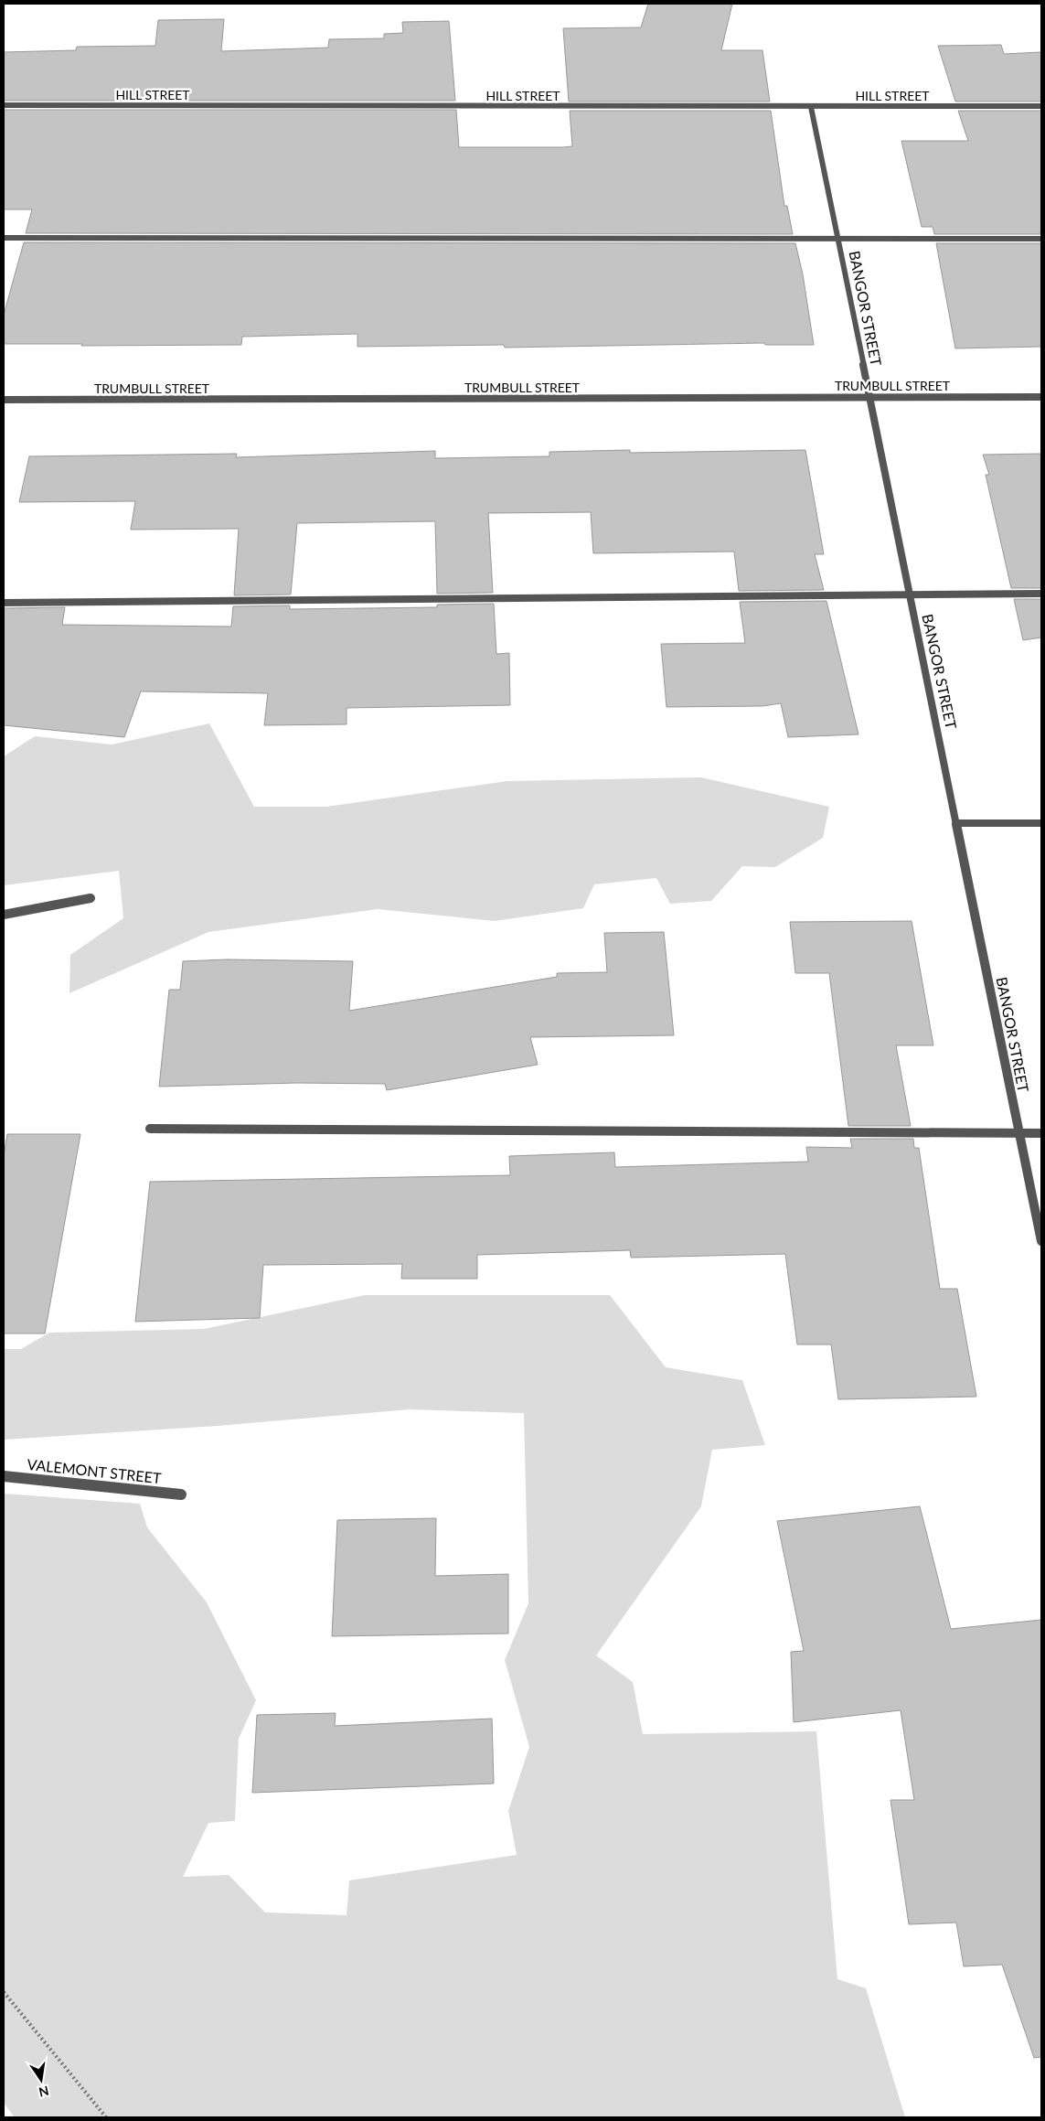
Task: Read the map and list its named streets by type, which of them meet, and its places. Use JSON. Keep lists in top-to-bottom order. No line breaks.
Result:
{"streets":{"street":["HILL STREET","BANGOR STREET","TRUMBULL STREET","VALEMONT STREET"]},"crossings":[["HILL STREET","BANGOR STREET"],["BANGOR STREET","TRUMBULL STREET"]],"north":"bottom"}
